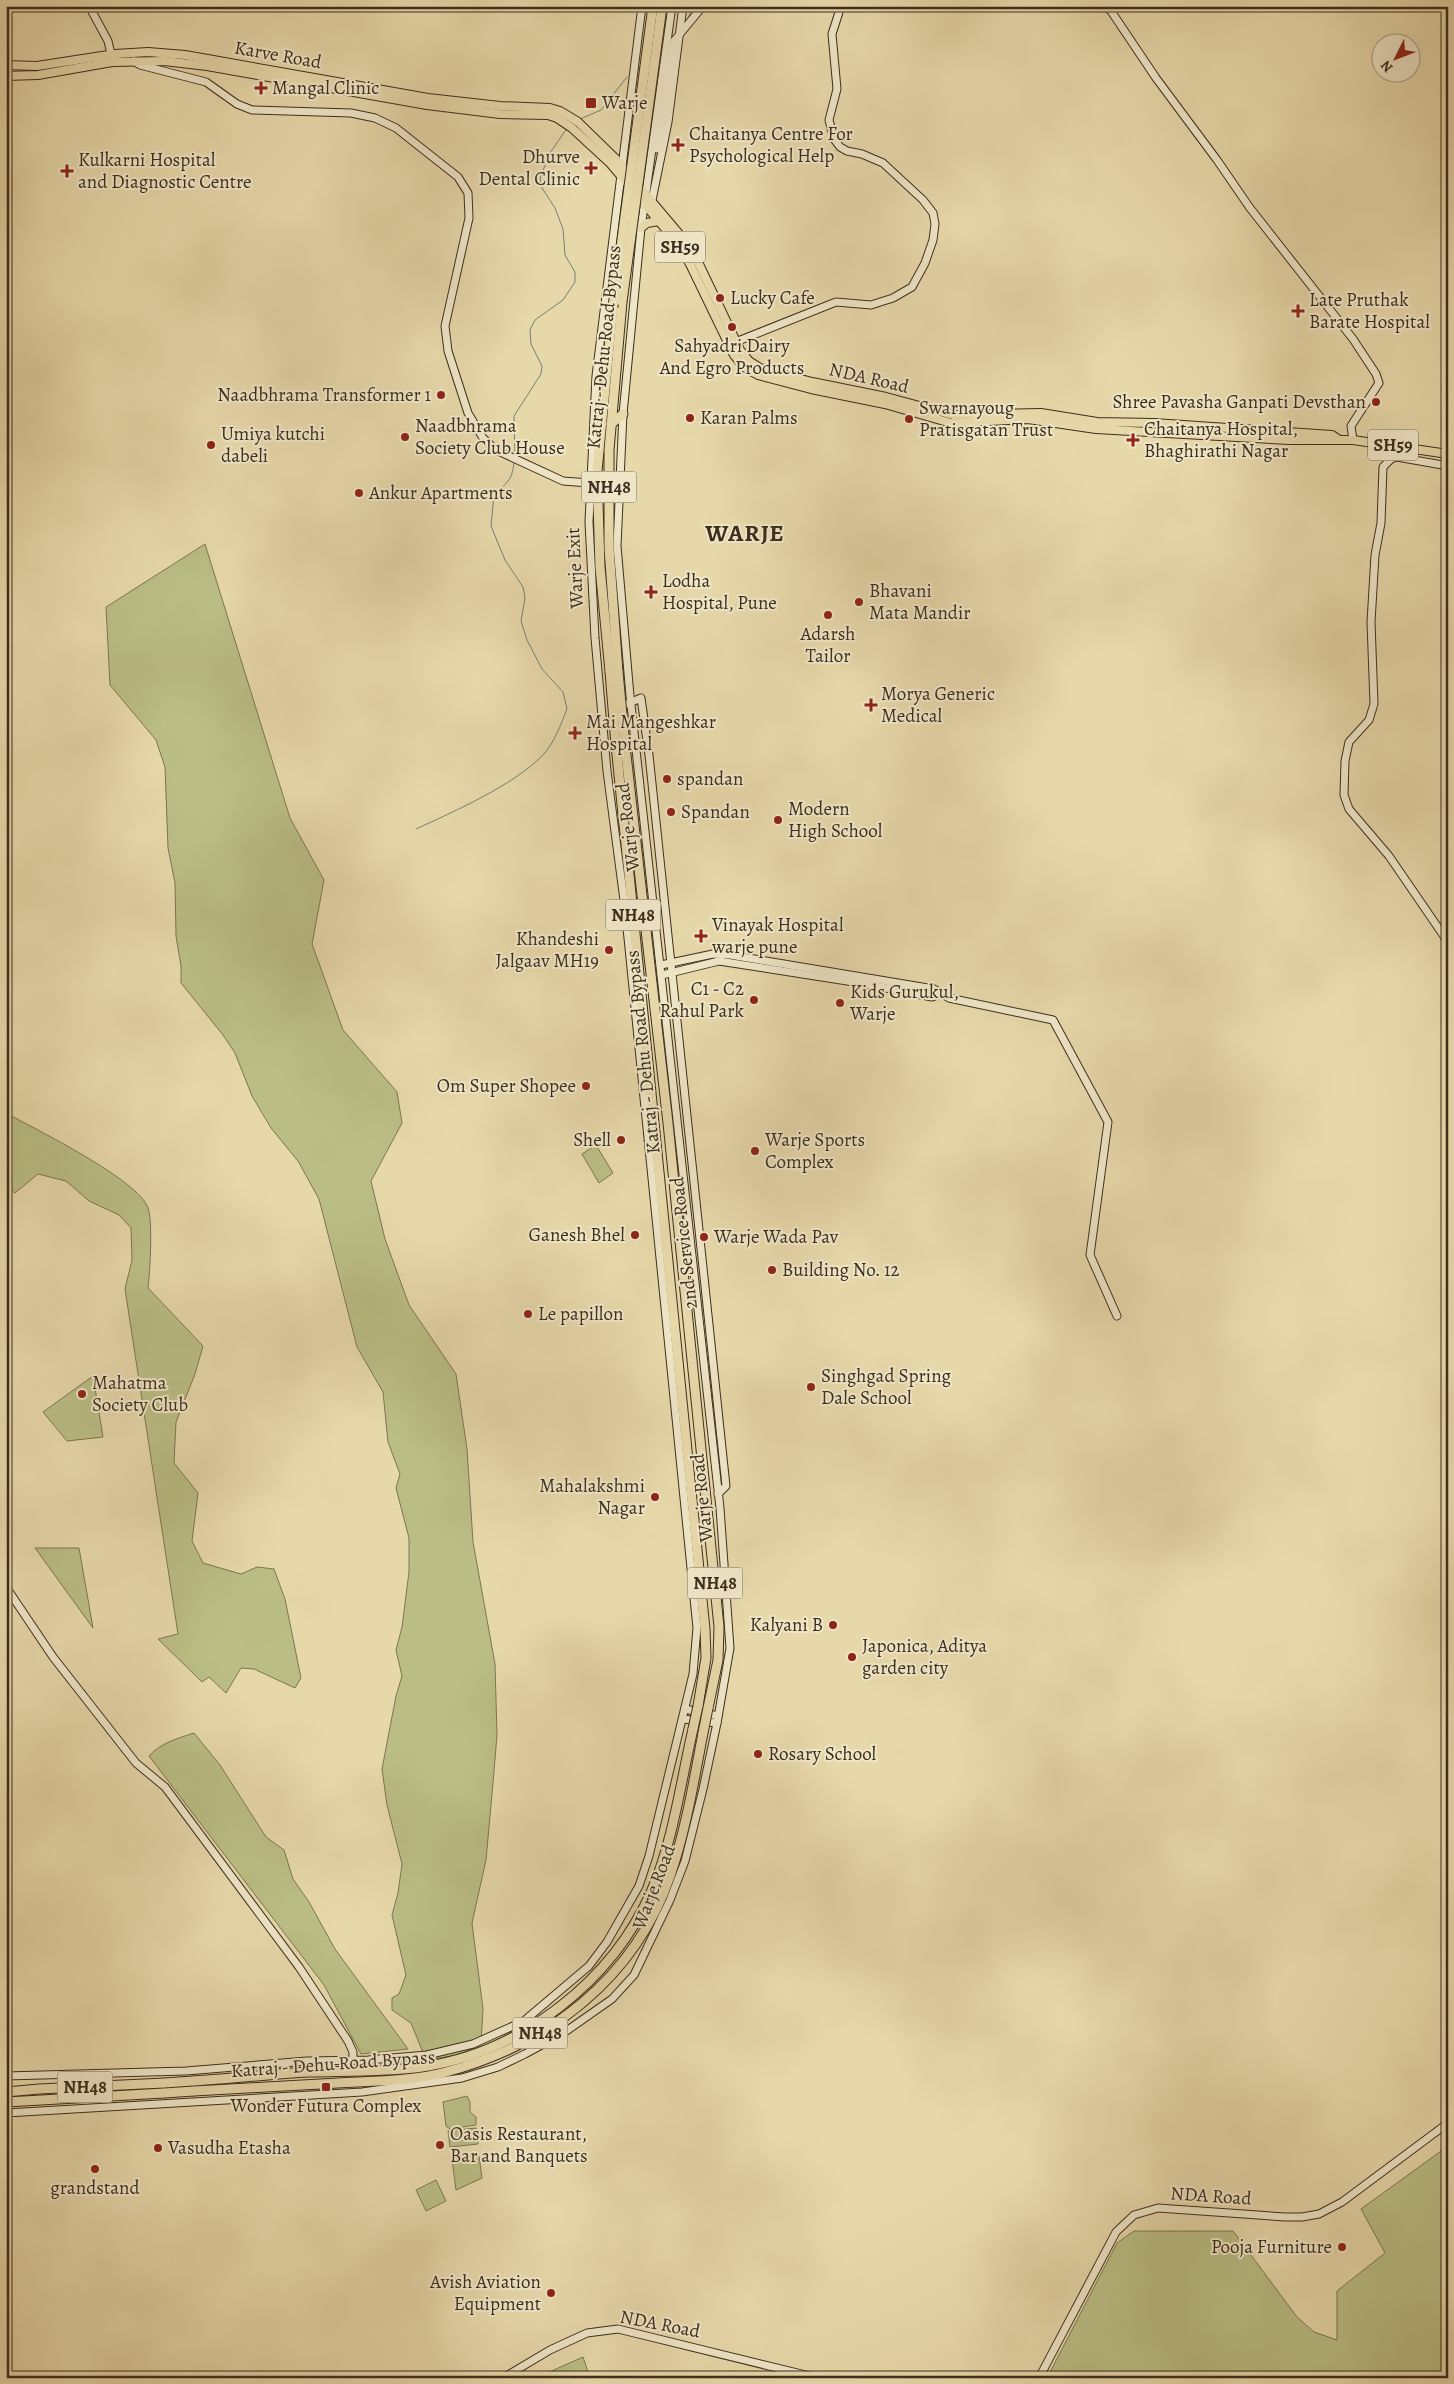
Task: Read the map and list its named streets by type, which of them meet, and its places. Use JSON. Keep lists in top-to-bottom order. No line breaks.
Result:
{"streets":{"highway":["Katraj - Dehu Road Bypass","NH48"],"main road":["Karve Road","SH59","NDA Road"],"street":["Warje Exit","Warje Road","2nd Service Road"]},"crossings":[["Karve Road","SH59"],["SH59","NDA Road"],["SH59","Warje Exit"],["Katraj - Dehu Road Bypass","Warje Road"],["NDA Road","Warje Exit"],["Warje Exit","Warje Road"],["Warje Road","2nd Service Road"]],"districts":["WARJE"],"places":{"health":["Mangal Clinic","Chaitanya Centre For Psychological Help","Dhurve Dental Clinic","Kulkarni Hospital and Diagnostic Centre","Late Pruthak Barate Hospital","Chaitanya Hospital, Bhaghirathi Nagar","Lodha Hospital, Pune","Morya Generic Medical","Mai Mangeshkar Hospital","Vinayak Hospital warje pune"],"transit":["Warje","Wonder Futura Complex"],"other":["Lucky Cafe","Sahyadri Dairy And Egro Products","Naadbhrama Transformer 1","Shree Pavasha Ganpati Devsthan","Karan Palms","Swarnayoug Pratisgatan Trust","Naadbhrama Society Club House","Umiya kutchi dabeli","Ankur Apartments","Bhavani Mata Mandir","Adarsh Tailor","spandan","Spandan","Modern High School","Khandeshi Jalgaav MH19","C1 - C2 Rahul Park","Kids Gurukul, Warje","Om Super Shopee","Shell","Warje Sports Complex","Ganesh Bhel","Warje Wada Pav","Building No. 12","Le papillon","Singhgad Spring Dale School","Mahatma Society Club","Mahalakshmi Nagar","Kalyani B","Japonica, Aditya garden city","Rosary School","Oasis Restaurant, Bar and Banquets","Vasudha Etasha","grandstand","Pooja Furniture","Avish Aviation Equipment"]},"north":"bottom left"}
